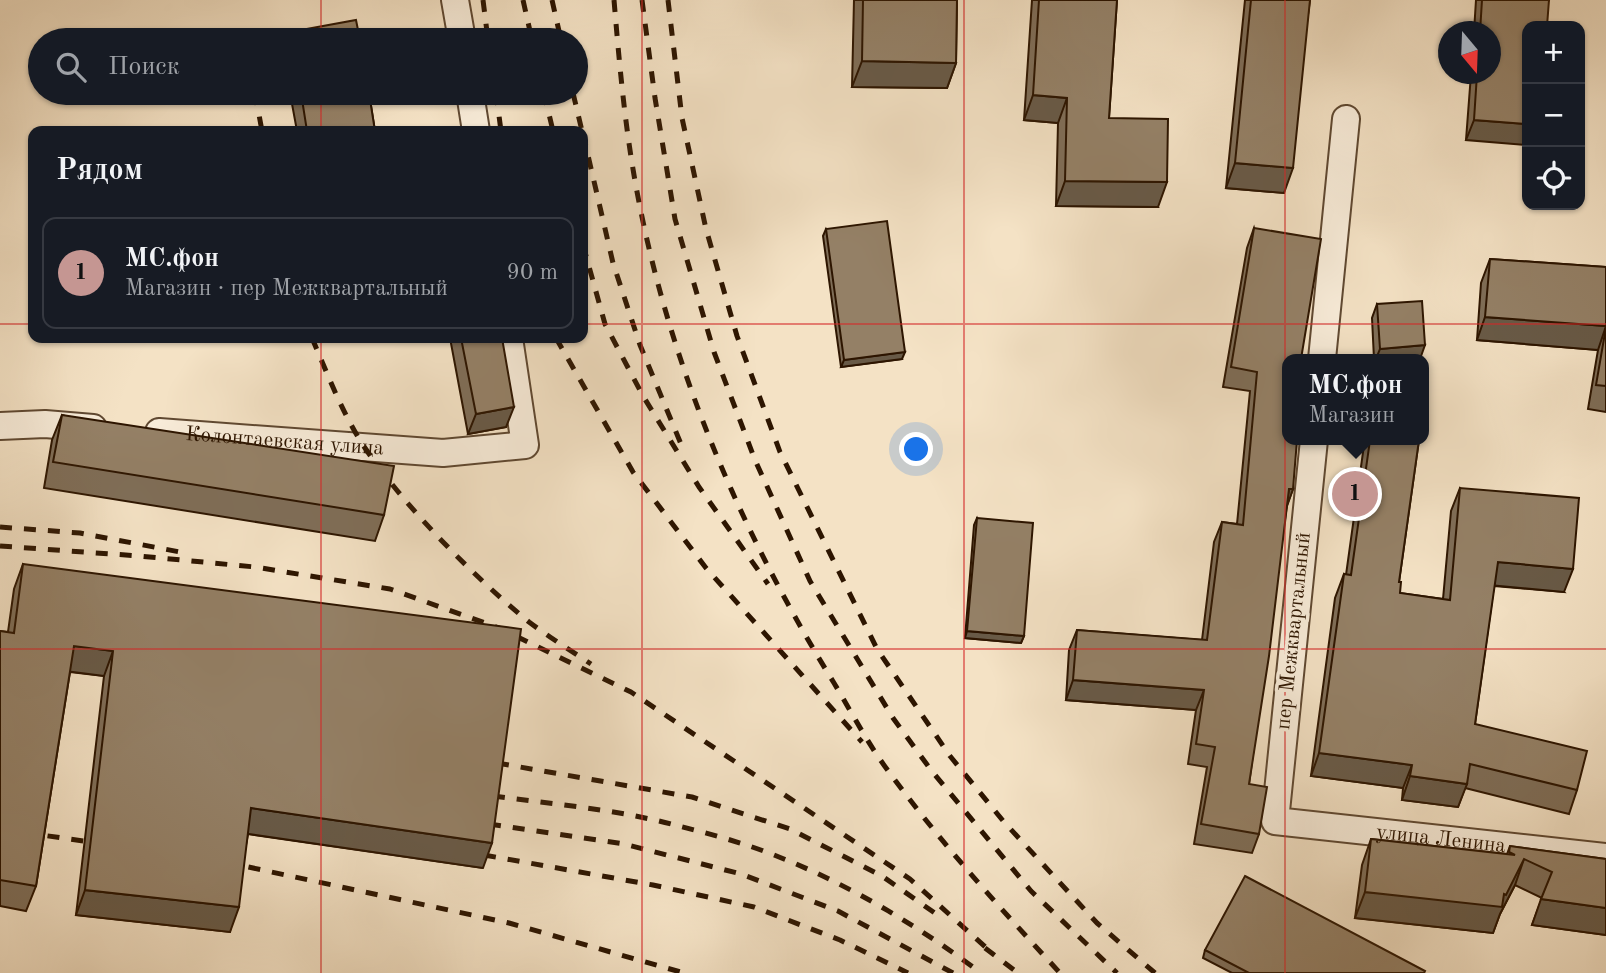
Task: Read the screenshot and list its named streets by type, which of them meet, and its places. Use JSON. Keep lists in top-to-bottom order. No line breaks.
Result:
{"streets":{"street":["Колонтаевская улица","пер Межквартальный","улица Ленина"]},"crossings":[["пер Межквартальный","улица Ленина"]],"north":"bottom","page":{"map_buttons":["+","−"],"search":"Поиск","heading":"Рядом","list":[{"mark":"1","name":"МС.фон","note":"Магазин · пер Межквартальный","value":"90 m"}],"popup":["МС.фон","Магазин"],"pins":"1"}}
